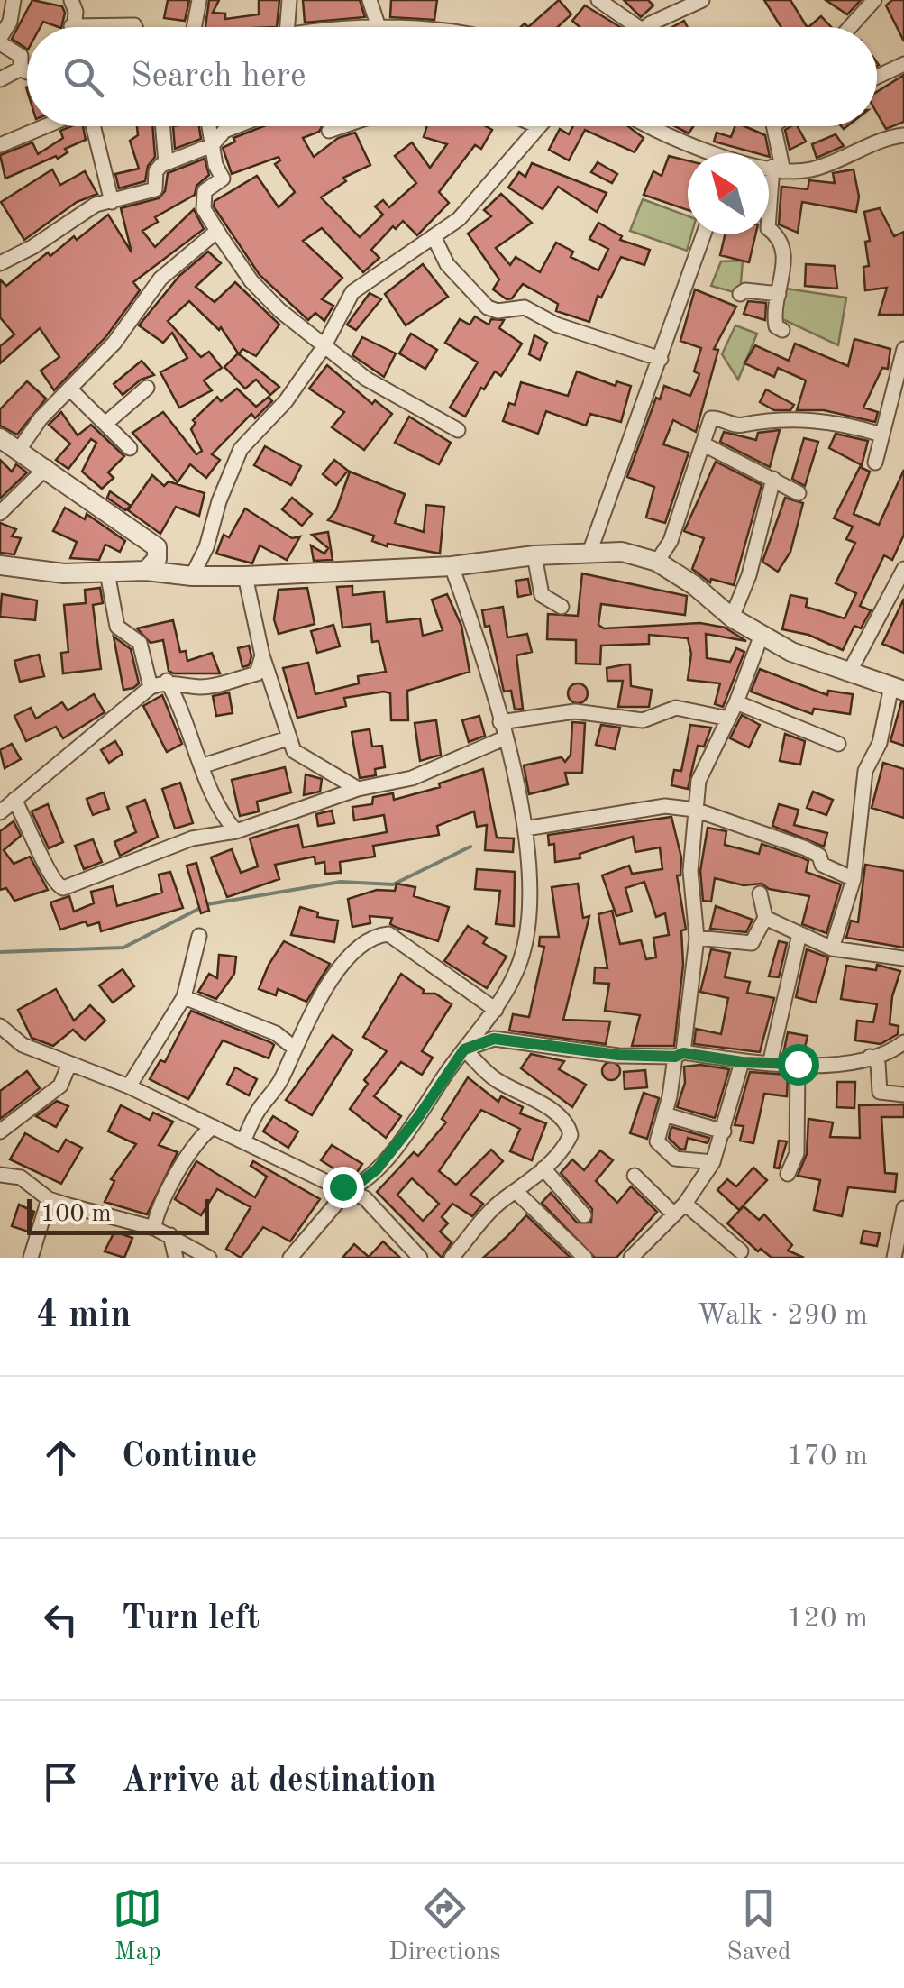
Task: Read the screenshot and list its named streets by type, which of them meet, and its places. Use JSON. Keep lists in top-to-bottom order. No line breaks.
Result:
{"scale_bar":"100 m","north":"top left","page":{"search":"Search here","scale":"100 m","heading":["4 min","Walk · 290 m"],"list":[["Continue","170 m"],["Turn left","120 m"],"Arrive at destination"],"nav":["Map","Directions","Saved"]}}
